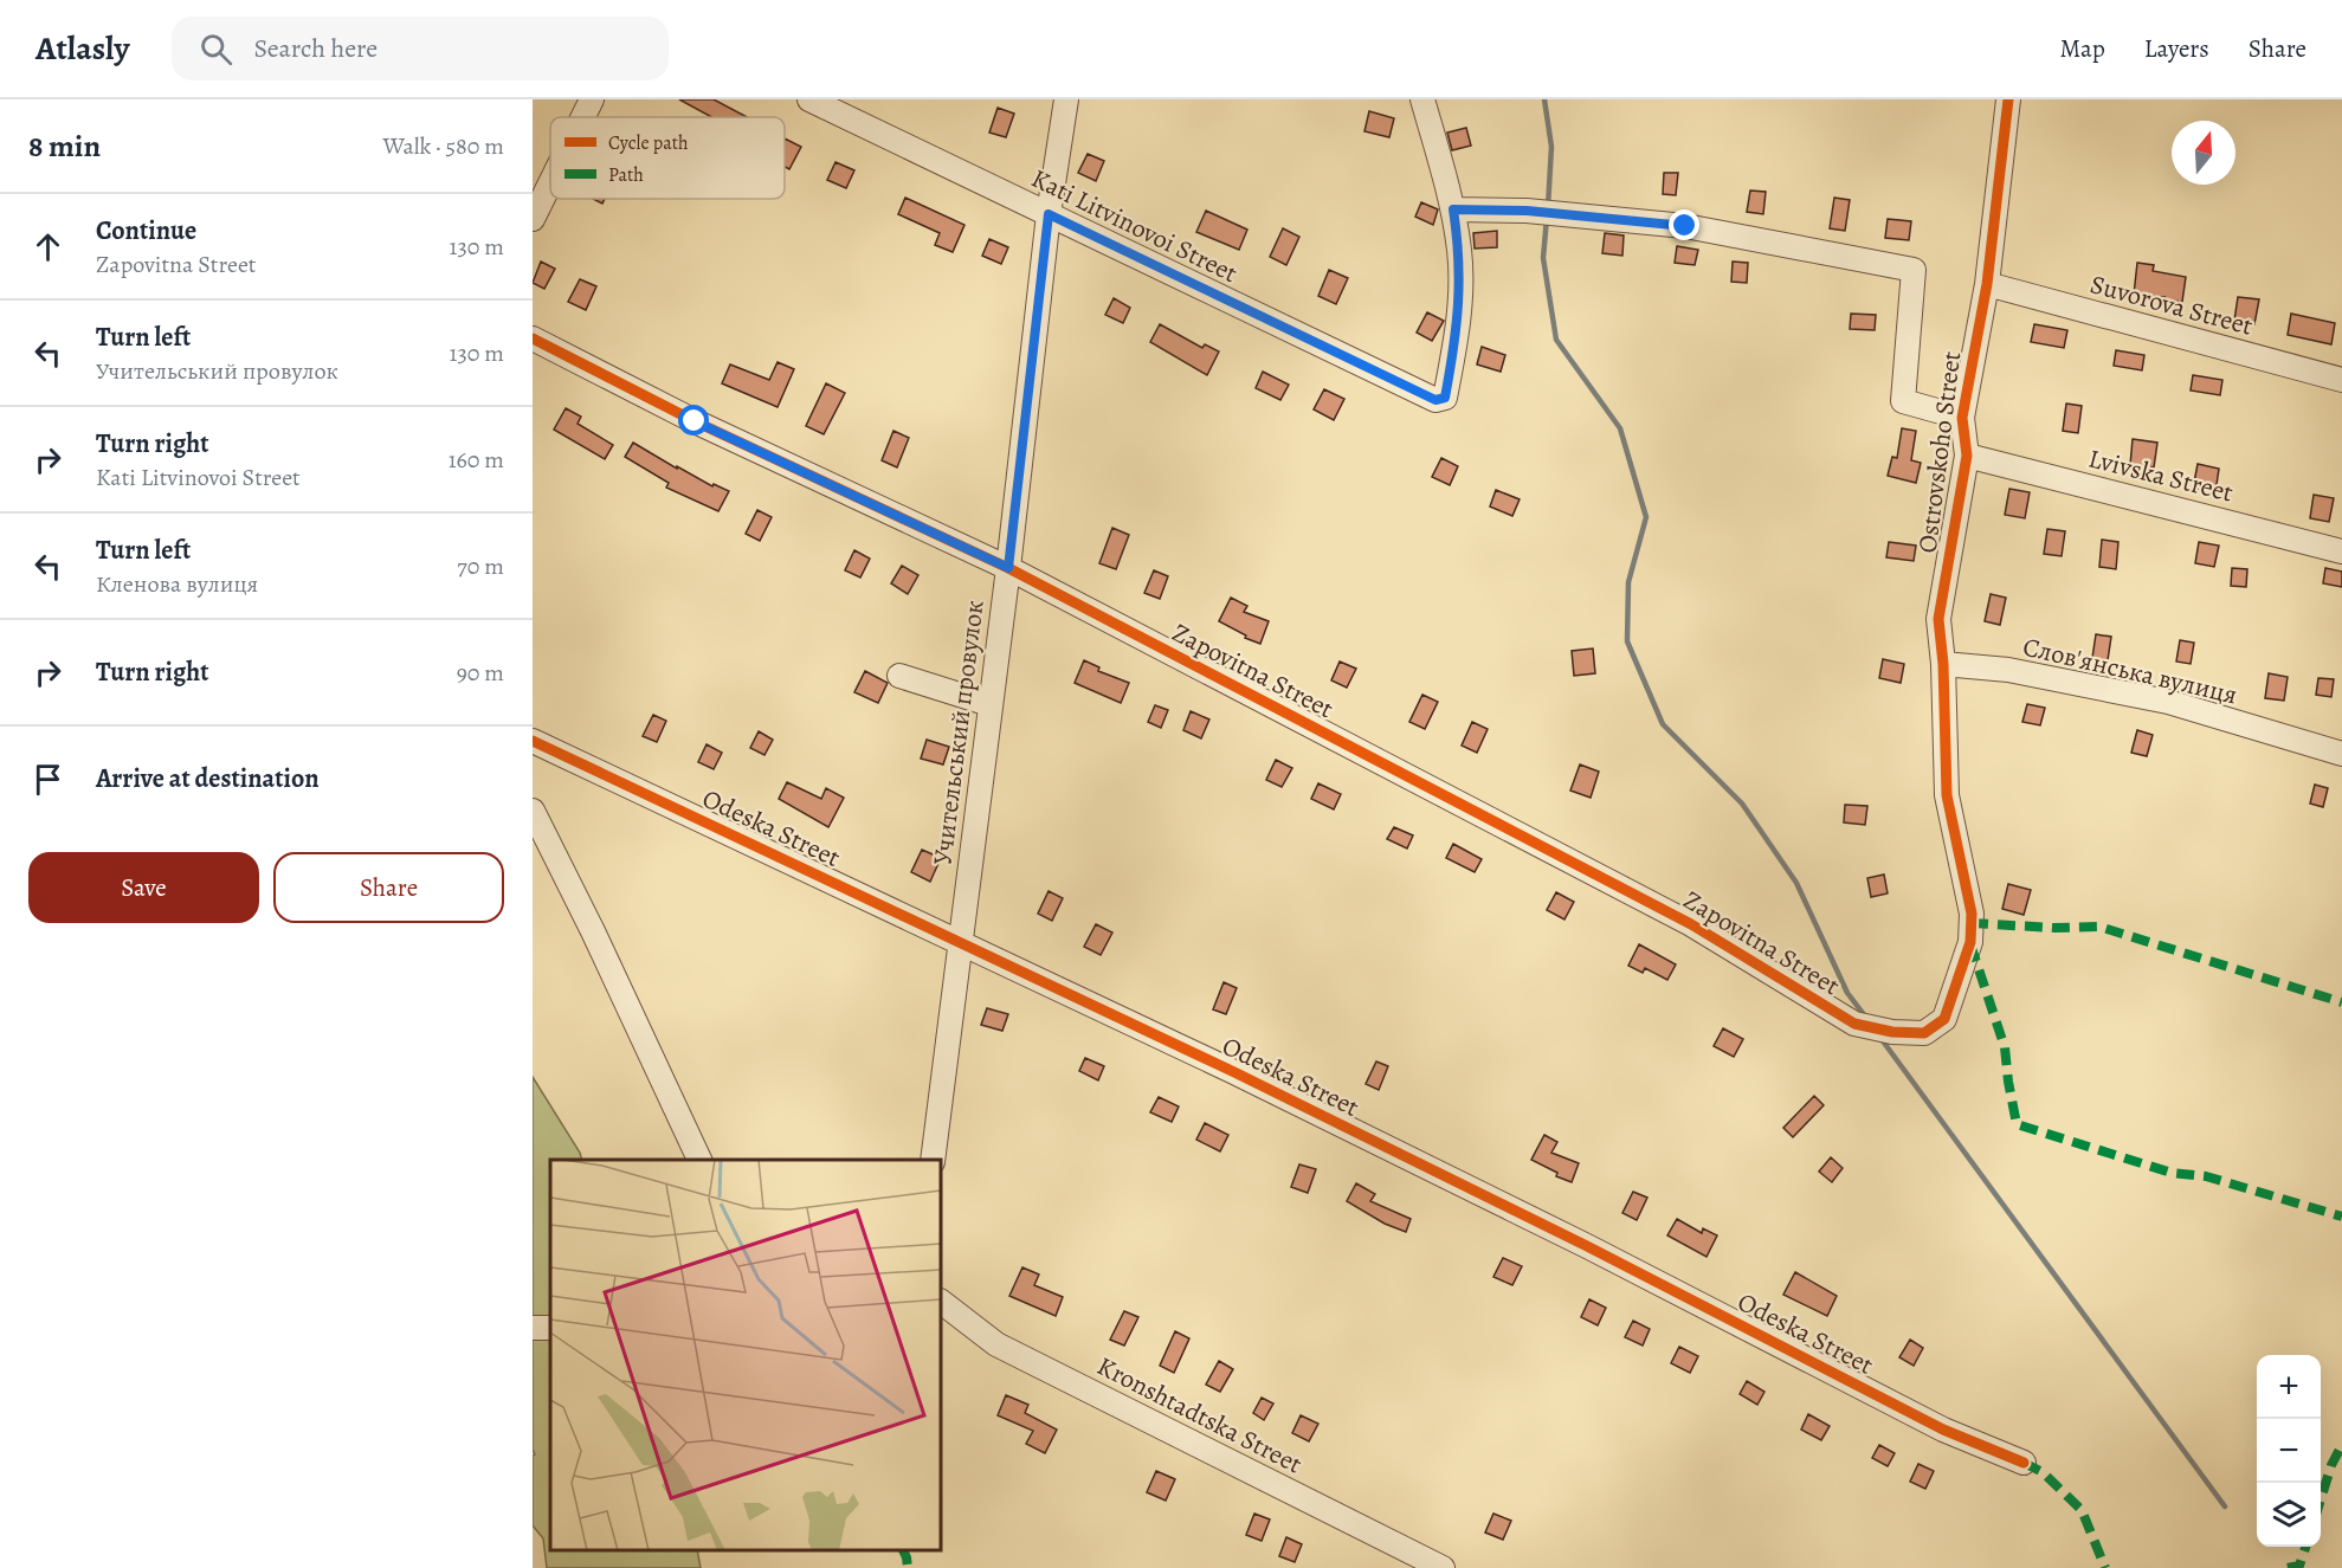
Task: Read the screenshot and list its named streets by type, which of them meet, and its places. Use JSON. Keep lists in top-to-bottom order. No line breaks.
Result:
{"streets":{"street":["Kati Litvinovoi Street","Suvorova Street","Ostrovskoho Street","Lvivska Street","Zapovitna Street","Слов'янська вулиця","Учительський провулок","Odeska Street","Kronshtadtska Street"]},"crossings":[["Kati Litvinovoi Street","Учительський провулок"],["Suvorova Street","Ostrovskoho Street"],["Ostrovskoho Street","Lvivska Street"],["Ostrovskoho Street","Zapovitna Street"],["Ostrovskoho Street","Слов'янська вулиця"],["Zapovitna Street","Учительський провулок"],["Учительський провулок","Odeska Street"]],"legend":["Cycle path","Path"],"north":"top","page":{"header":"Atlasly","search":"Search here","nav":["Map","Layers","Share"],"heading":["8 min","Walk · 580 m"],"list":[["Continue","Zapovitna Street","130 m"],["Turn left","Учительський провулок","130 m"],["Turn right","Kati Litvinovoi Street","160 m"],["Turn left","Кленова вулиця","70 m"],["Turn right","90 m"],"Arrive at destination"],"buttons":["Save","Share"],"map_buttons":["+","−"]}}
